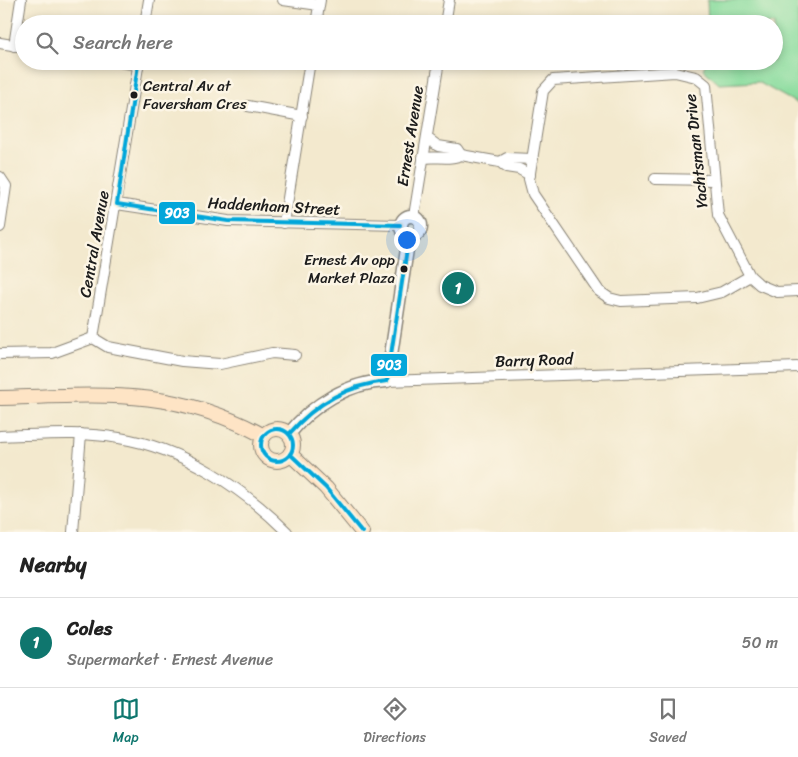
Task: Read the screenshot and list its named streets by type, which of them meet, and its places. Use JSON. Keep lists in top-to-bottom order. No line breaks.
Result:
{"streets":{"street":["Ernest Avenue","Yachtsman Drive","Haddenham Street","Central Avenue","Barry Road"]},"crossings":[["Ernest Avenue","Haddenham Street"],["Haddenham Street","Central Avenue"]],"places":["Central Av at Faversham Cres","Ernest Av opp Market Plaza"],"lines":["transit line 903"],"page":{"search":"Search here","pins":"1","heading":"Nearby","list":[{"mark":"1","name":"Coles","note":"Supermarket · Ernest Avenue","value":"50 m"}],"nav":["Map","Directions","Saved"]}}
